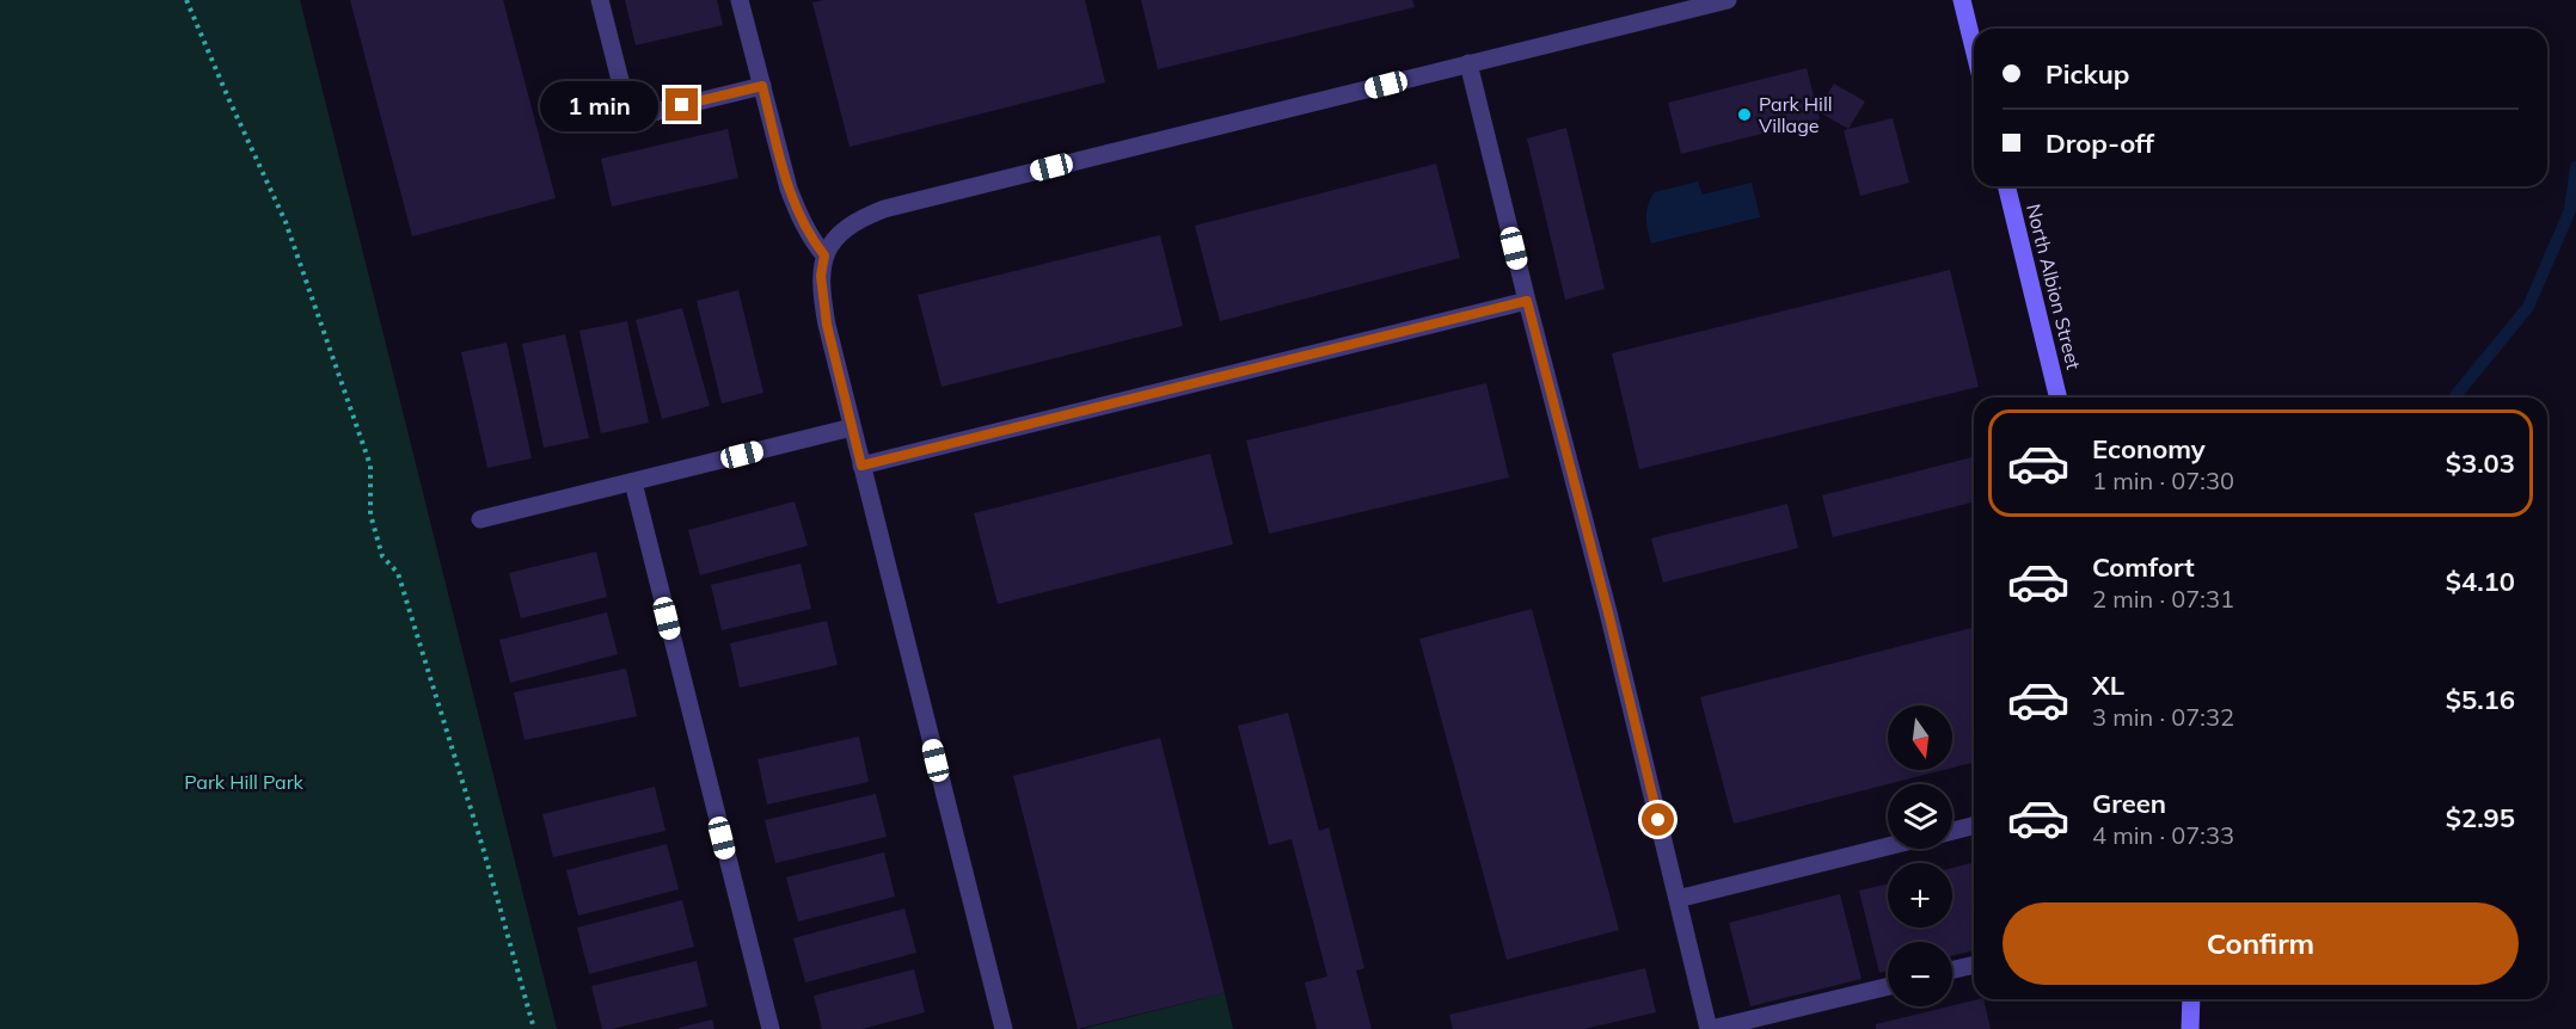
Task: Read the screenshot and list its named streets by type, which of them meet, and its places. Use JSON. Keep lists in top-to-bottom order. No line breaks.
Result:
{"streets":{"street":["North Albion Street"]},"parks":["Park Hill Park"],"places":["Park Hill Village"],"north":"bottom","page":{"banner":["Pickup","Drop-off"],"bubble":"1 min","list":[{"name":"Economy","note":"1 min · 07:30","value":"$3.03"},{"name":"Comfort","note":"2 min · 07:31","value":"$4.10"},{"name":"XL","note":"3 min · 07:32","value":"$5.16"},{"name":"Green","note":"4 min · 07:33","value":"$2.95"}],"map_buttons":["+","−"],"buttons":"Confirm"}}
